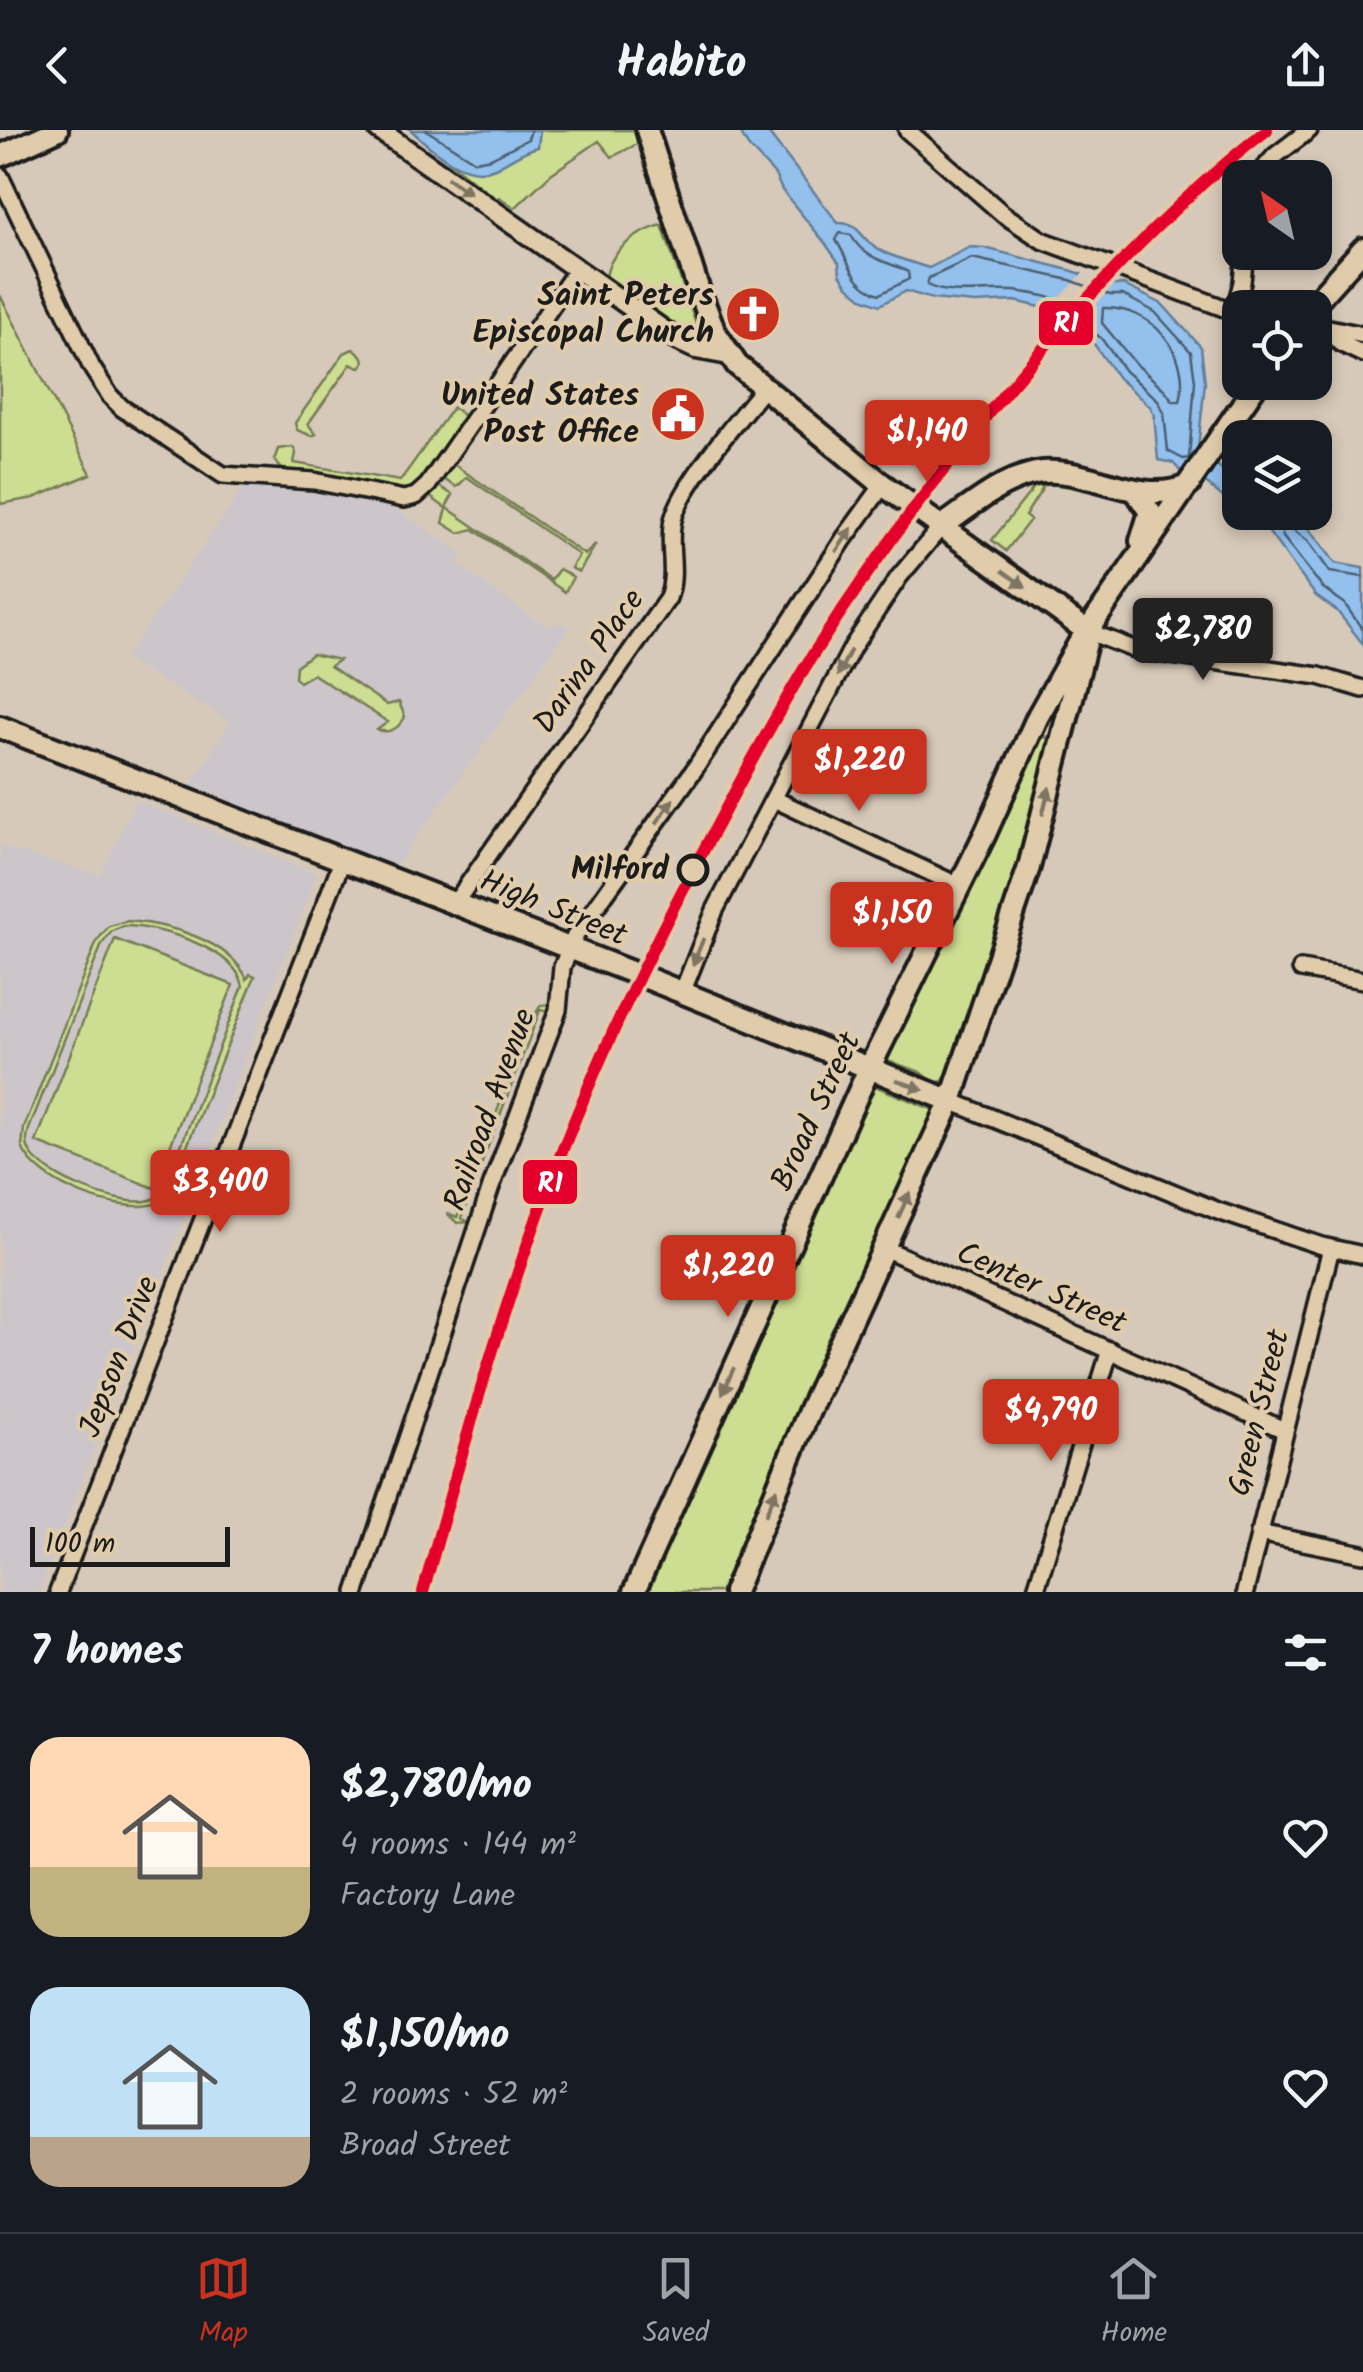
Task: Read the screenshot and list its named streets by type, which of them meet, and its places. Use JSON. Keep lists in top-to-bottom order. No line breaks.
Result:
{"streets":{"main road":["High Street","Broad Street"],"street":["Darina Place","Railroad Avenue","Center Street","Jepson Drive","Green Street"]},"crossings":[["Darina Place","High Street"],["High Street","Railroad Avenue"],["High Street","Broad Street"],["High Street","Jepson Drive"],["High Street","Green Street"],["Center Street","Green Street"]],"places":{"church":["Saint Peters Episcopal Church"],"public building":["United States Post Office"],"other":["Milford"]},"lines":["transit line R1"],"scale_bar":"100 m","north":"top left","page":{"header":"Habito","price":["$1,140","$2,780","$1,220","$1,150","$3,400","$1,220","$4,790"],"scale":"100 m","heading":"7 homes","list":[{"name":"$2,780/mo","note":"4 rooms · 144 m² · Factory Lane"},{"name":"$1,150/mo","note":"2 rooms · 52 m² · Broad Street"}],"tabs":["Map","Saved","Home"]}}
